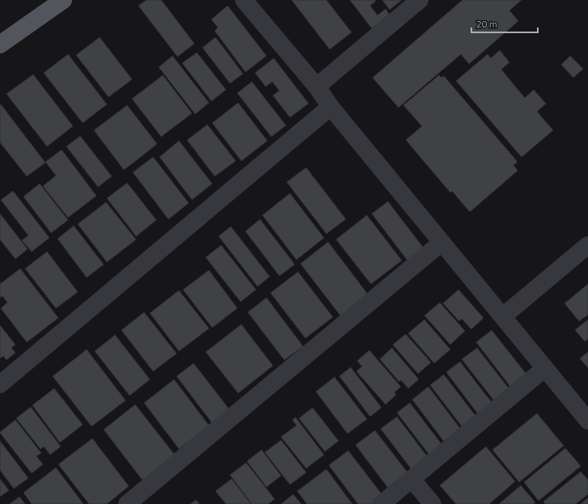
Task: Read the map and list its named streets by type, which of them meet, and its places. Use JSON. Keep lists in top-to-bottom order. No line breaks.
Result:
{"scale_bar":"20 m"}
